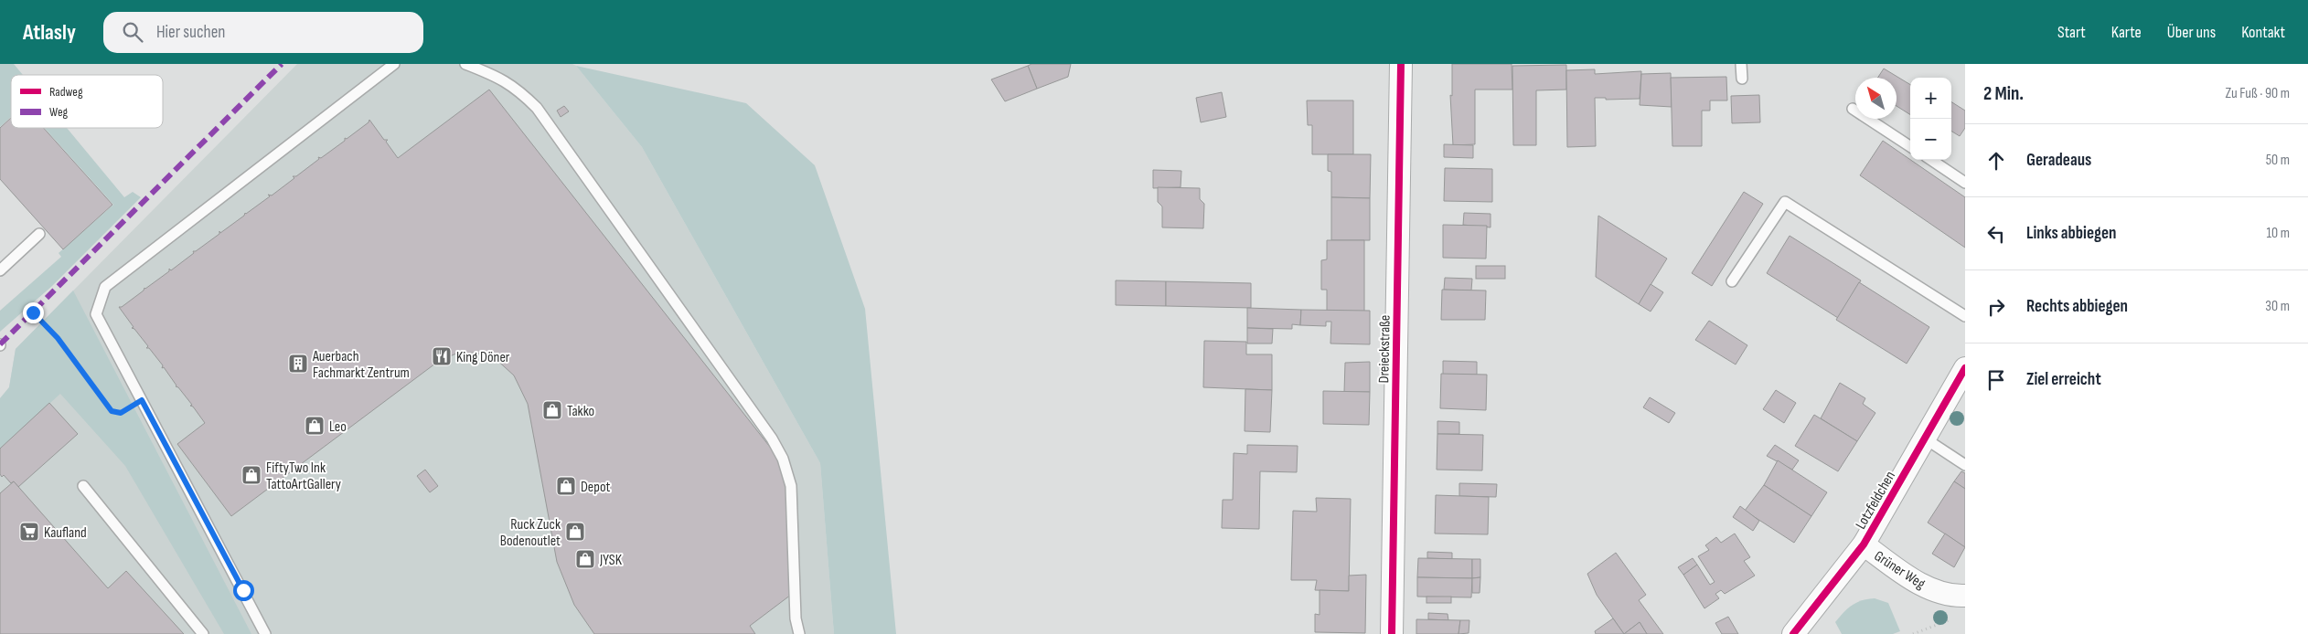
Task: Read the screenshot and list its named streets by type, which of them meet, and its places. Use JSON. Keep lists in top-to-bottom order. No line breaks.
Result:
{"streets":{"street":["Dreieckstraße","Lotzfeldchen","Grüner Weg"]},"crossings":[["Lotzfeldchen","Grüner Weg"]],"places":{"restaurant":["King Döner"],"building":["Auerbach Fachmarkt Zentrum"],"shop":["Takko","Leo","FiftyTwo Ink TattoArtGallery","Depot","Ruck Zuck Bodenoutlet","JYSK"],"supermarket":["Kaufland"]},"legend":["Radweg","Weg"],"north":"top left","page":{"header":"Atlasly","search":"Hier suchen","nav":["Start","Karte","Über uns","Kontakt"],"heading":["2 Min.","Zu Fuß · 90 m"],"map_buttons":["+","−"],"list":[["Geradeaus","50 m"],["Links abbiegen","10 m"],["Rechts abbiegen","30 m"],"Ziel erreicht"]}}
